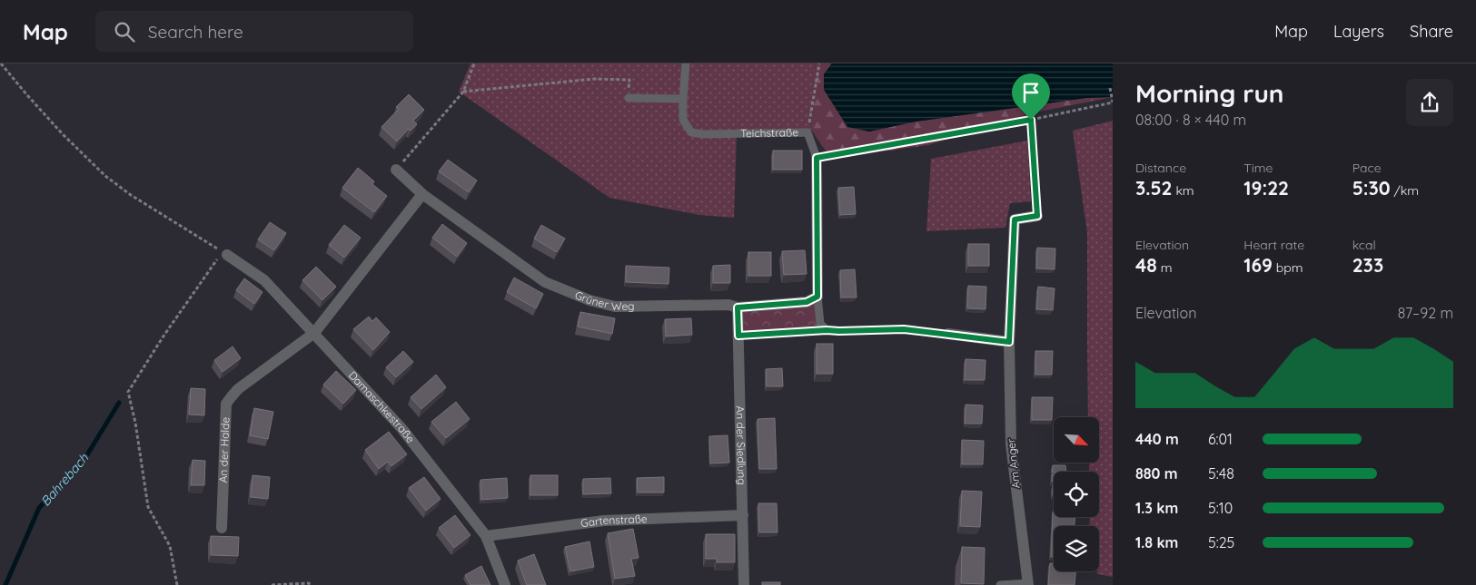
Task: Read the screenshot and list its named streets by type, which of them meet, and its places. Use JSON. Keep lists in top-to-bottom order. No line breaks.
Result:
{"streets":{"street":["Teichstraße","Grüner Weg","Damaschkestraße","An der Siedlung","An der Halde","Am Anger","Gartenstraße"]},"crossings":[["Teichstraße","Grüner Weg"],["Grüner Weg","An der Siedlung"],["Damaschkestraße","An der Halde"],["Damaschkestraße","Gartenstraße"],["An der Siedlung","Gartenstraße"]],"water":["Bahrebach"],"north":"bottom right","page":{"header":"Map","search":"Search here","nav":["Map","Layers","Share"],"heading":["Morning run","08:00 · 8 × 440 m"],"stats":[["Distance","3.52 km"],["Time","19:22"],["Pace","5:30 /km"],["Elevation","48 m"],["Heart rate","169 bpm"],["kcal","233"]],"chart":["Elevation","87–92 m"],"list":[{"name":"440 m","note":"6:01"},{"name":"880 m","note":"5:48"},{"name":"1.3 km","note":"5:10"},{"name":"1.8 km","note":"5:25"}]}}
